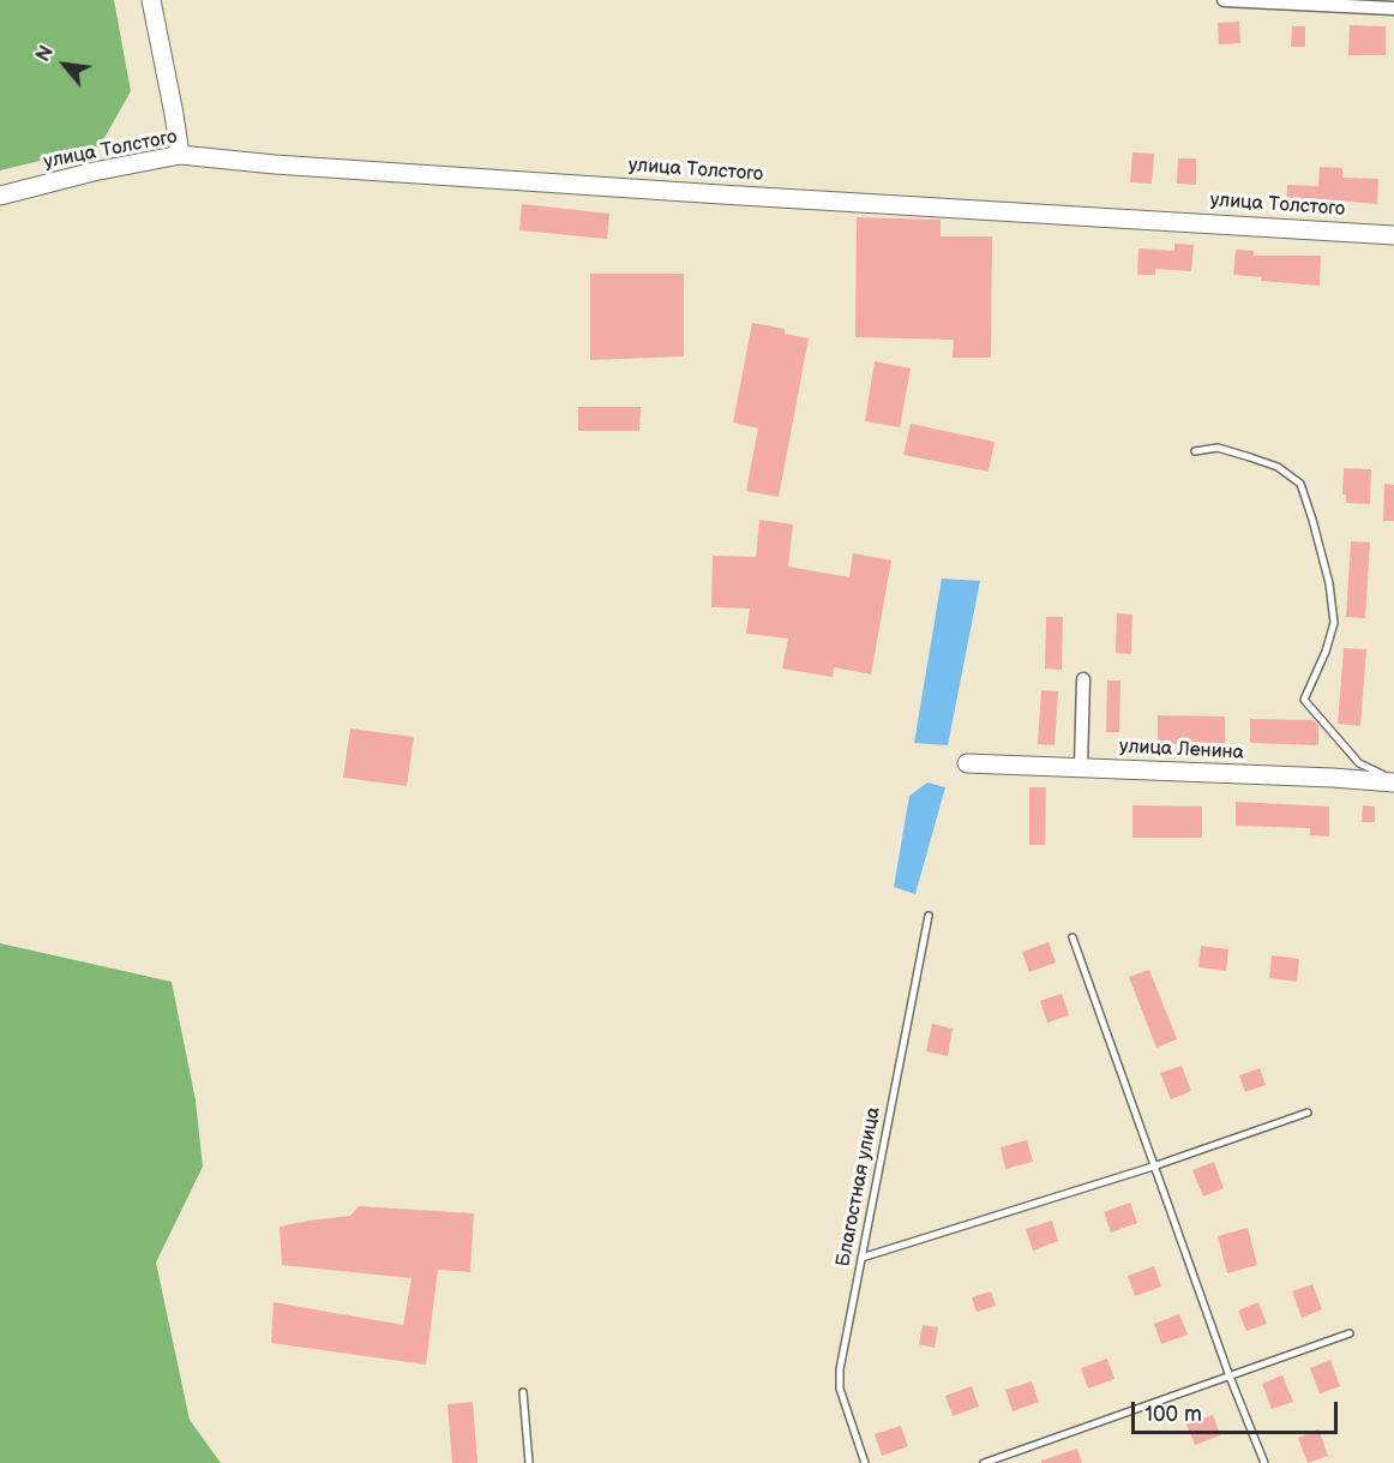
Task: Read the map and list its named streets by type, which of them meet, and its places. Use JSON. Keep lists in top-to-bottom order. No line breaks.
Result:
{"streets":{"street":["улица Толстого","улица Ленина"],"lane":["Благостная улица"]},"scale_bar":"100 m","north":"top left"}
